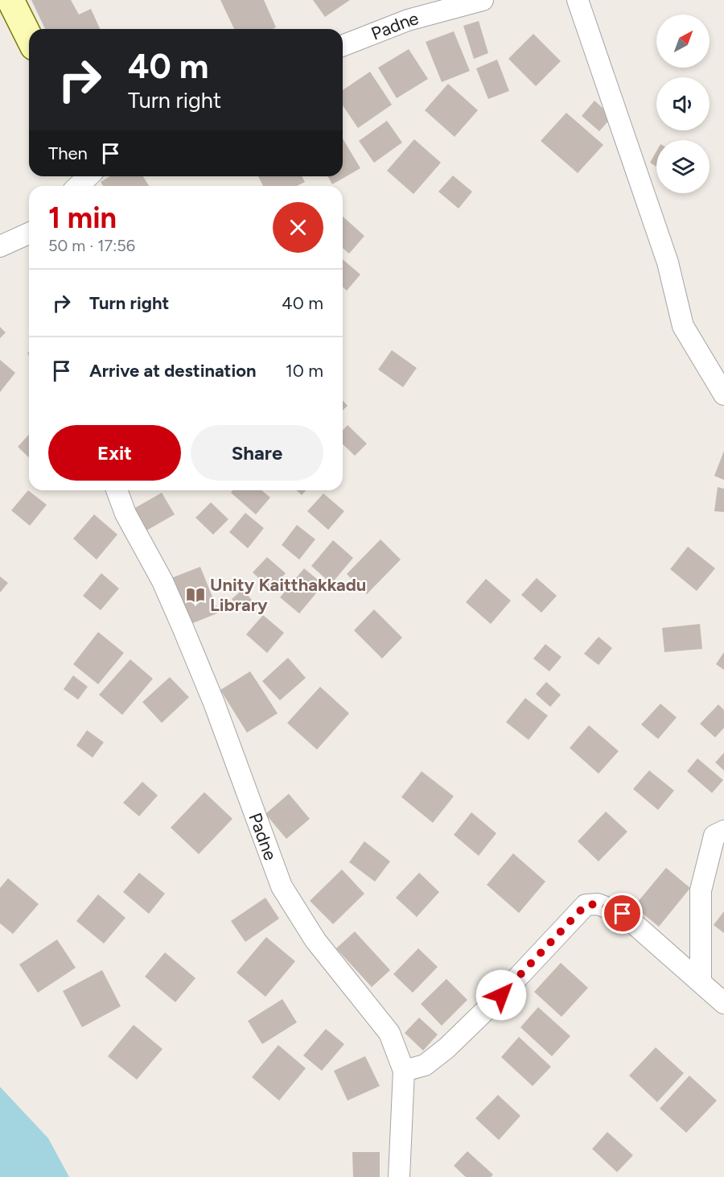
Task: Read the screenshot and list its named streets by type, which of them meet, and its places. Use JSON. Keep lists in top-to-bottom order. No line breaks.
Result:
{"streets":{"street":["Padne"]},"places":{"library":["Unity Kaitthakkadu Library"]},"north":"top right","page":{"turn":["40 m","Turn right"],"then":"Then","heading":["1 min","50 m · 17:56"],"list":[{"name":"Turn right","value":"40 m"},{"name":"Arrive at destination","value":"10 m"}],"buttons":["Exit","Share"]}}
